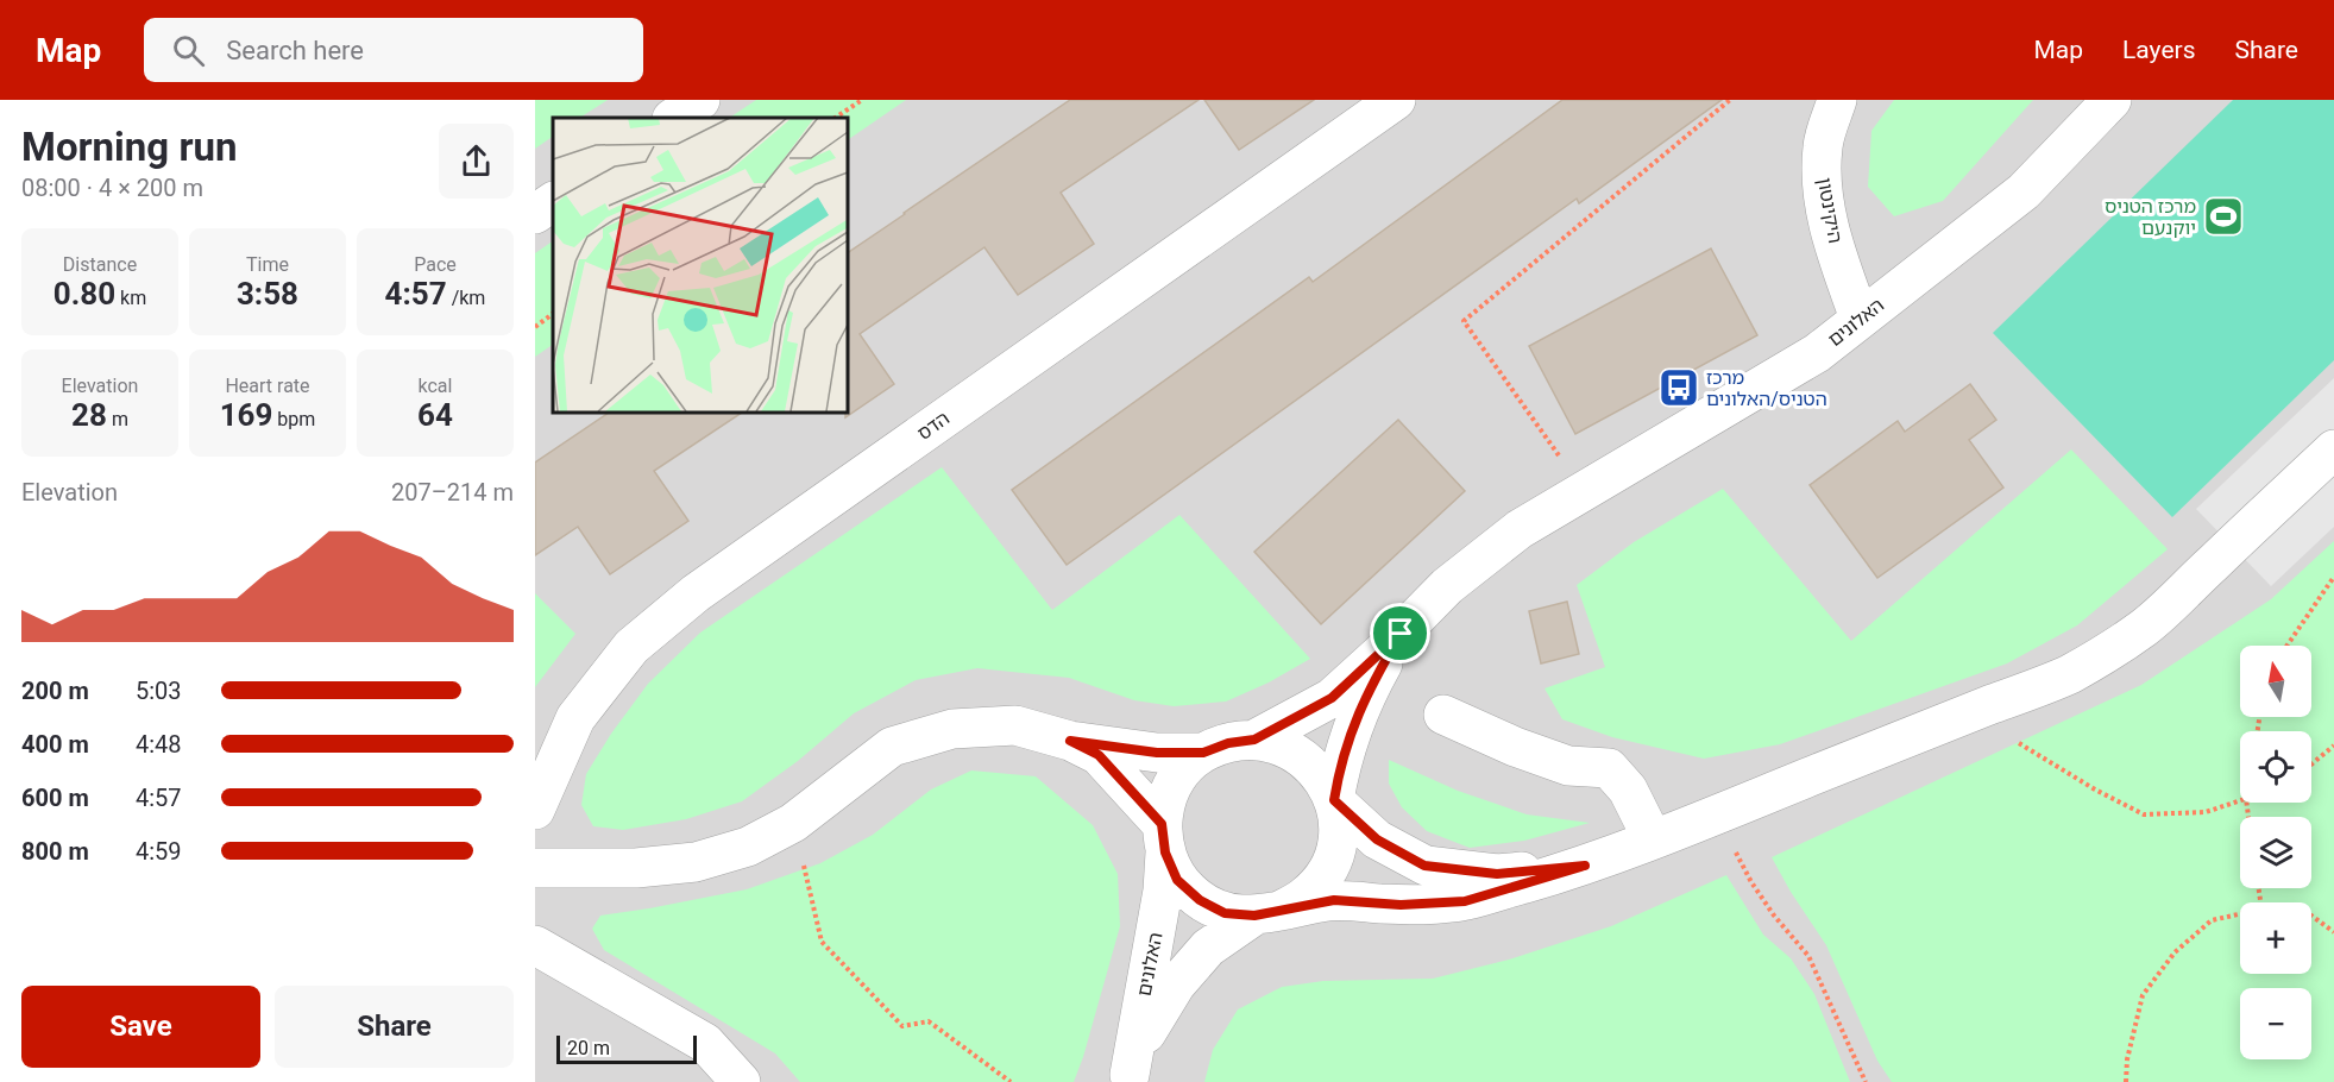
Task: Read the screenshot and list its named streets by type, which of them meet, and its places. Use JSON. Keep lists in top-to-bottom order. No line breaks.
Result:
{"streets":{"street":["היקינטון","האלונים","הדס"]},"crossings":[["היקינטון","האלונים"]],"places":{"sports":["מרכז הטניס יוקנעם"],"bus stop":["מרכז הטניס/האלונים"]},"scale_bar":"20 m","north":"top","page":{"header":"Map","search":"Search here","nav":["Map","Layers","Share"],"heading":["Morning run","08:00 · 4 × 200 m"],"stats":[["Distance","0.80 km"],["Time","3:58"],["Pace","4:57 /km"],["Elevation","28 m"],["Heart rate","169 bpm"],["kcal","64"]],"chart":["Elevation","207–214 m"],"map_buttons":["+","−"],"list":[{"name":"200 m","note":"5:03"},{"name":"400 m","note":"4:48"},{"name":"600 m","note":"4:57"},{"name":"800 m","note":"4:59"}],"buttons":["Save","Share"],"scale":"20 m"}}
